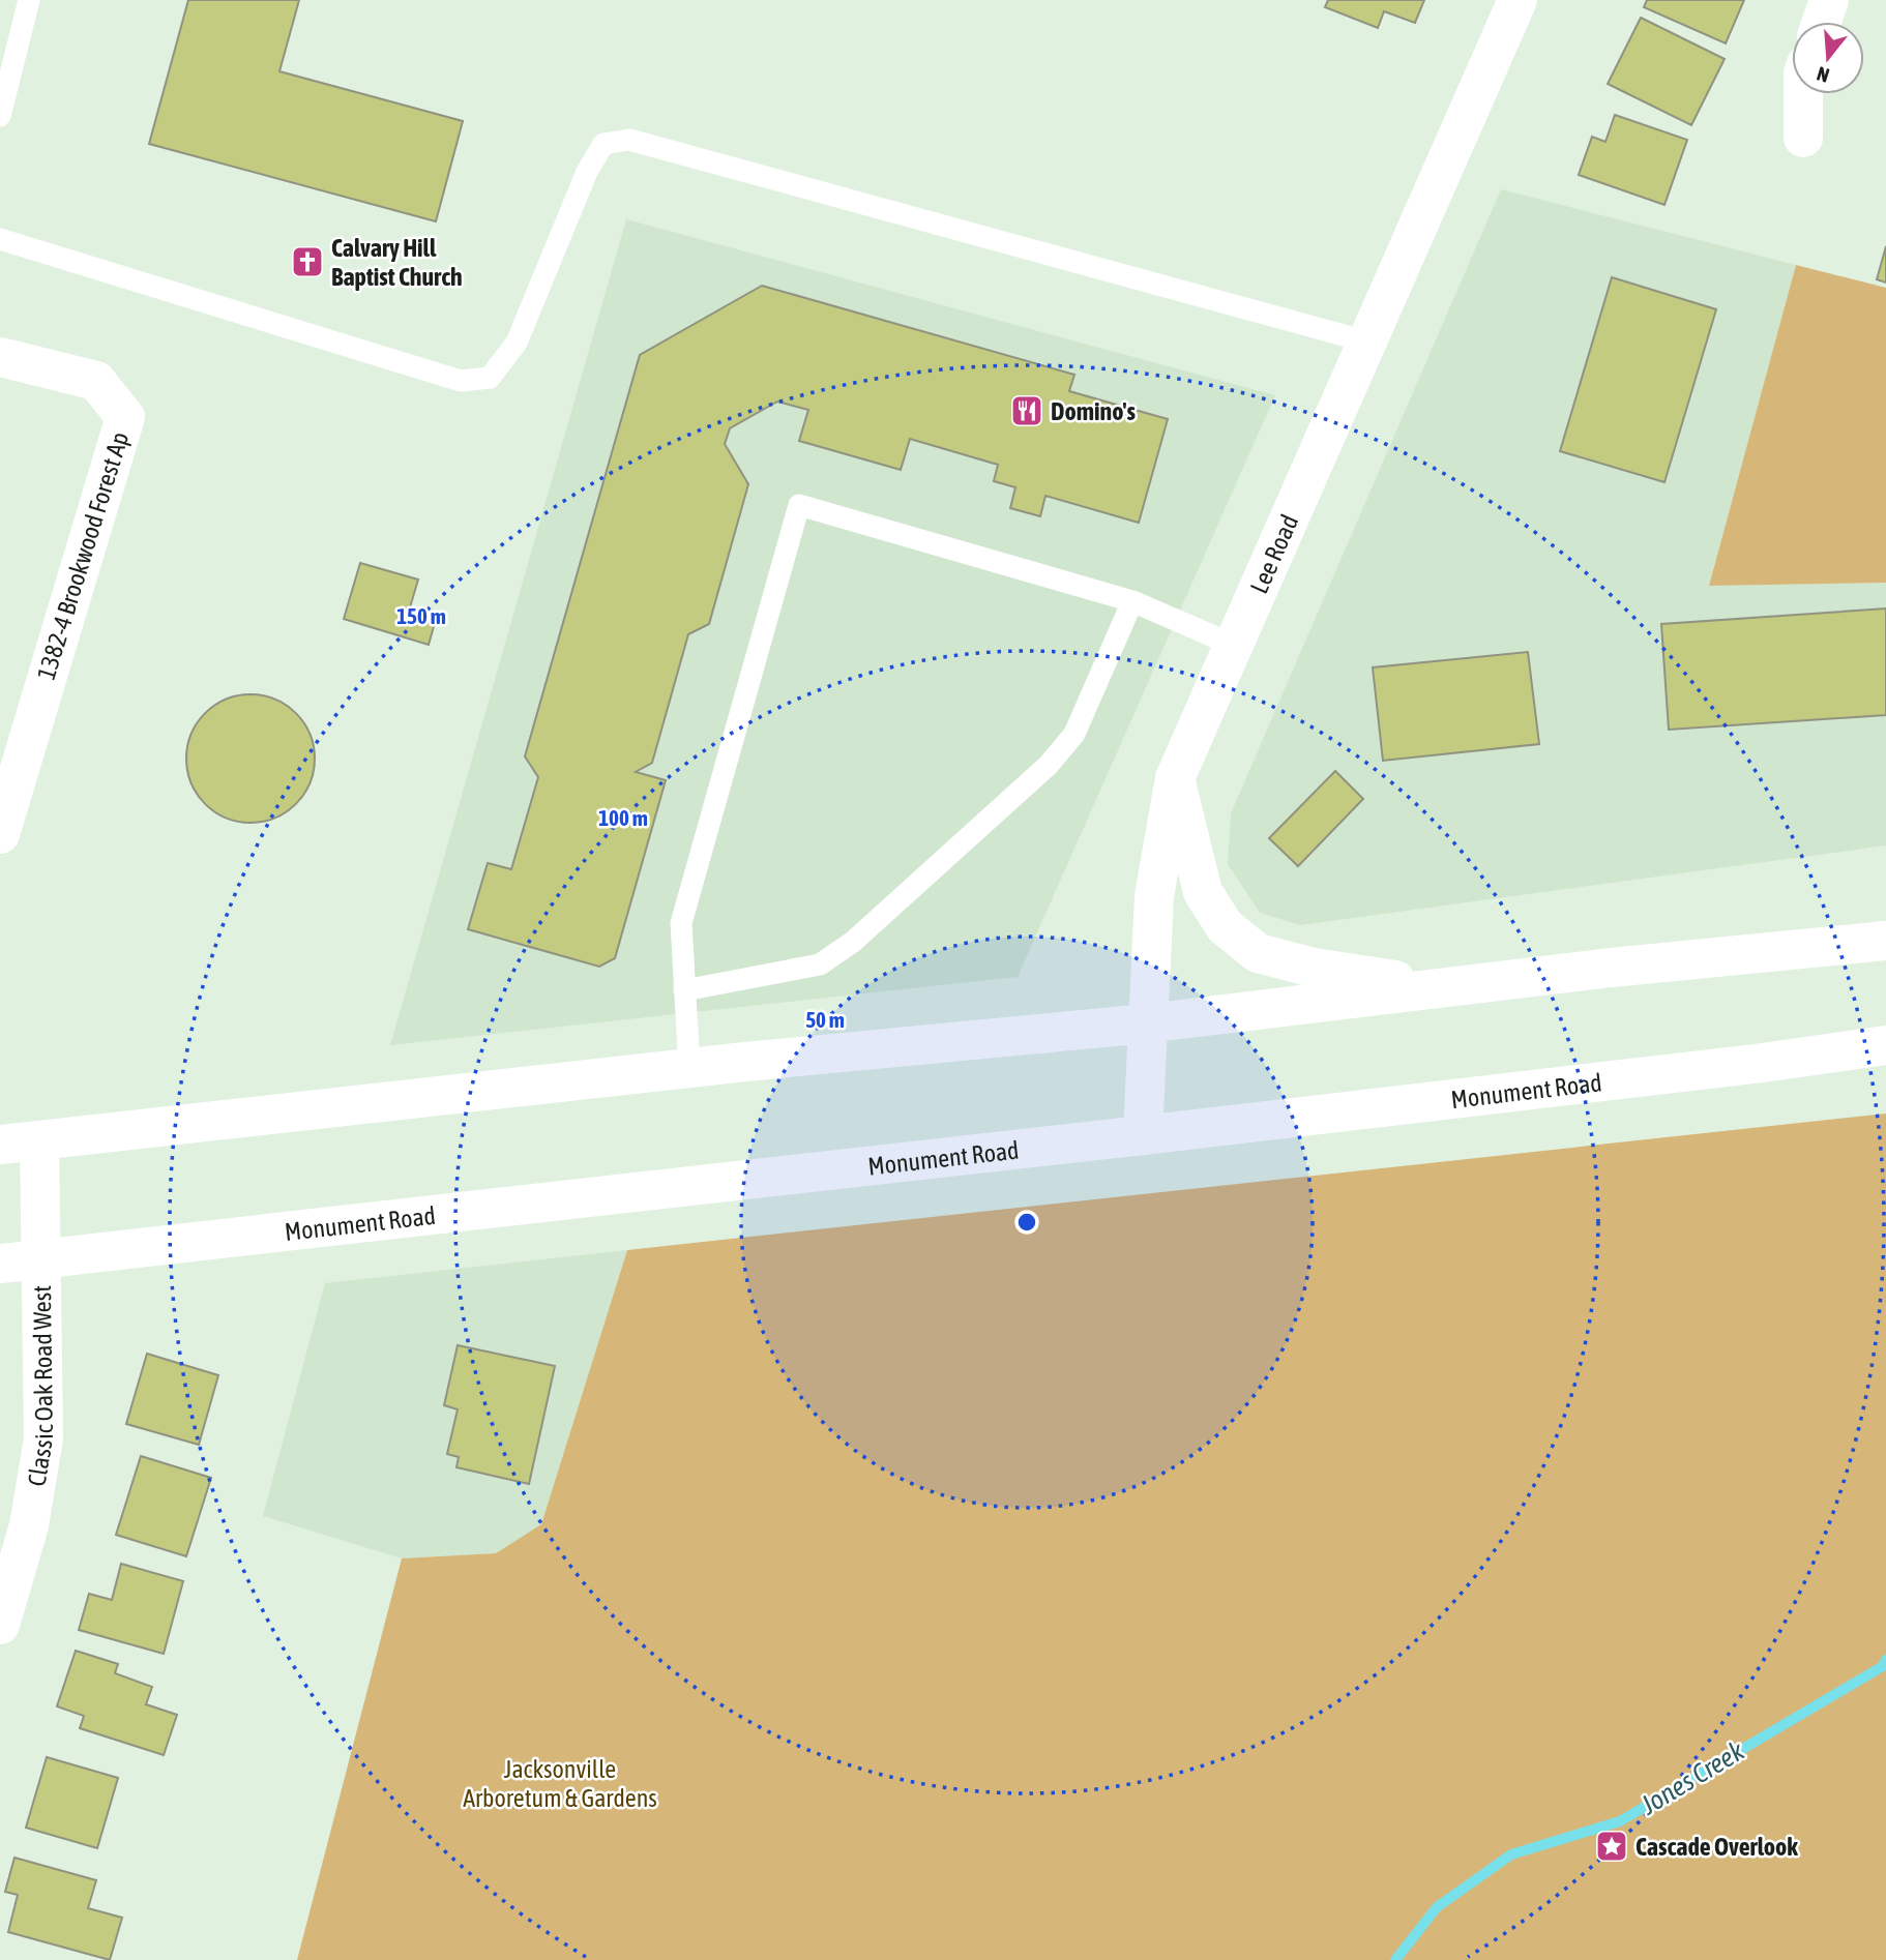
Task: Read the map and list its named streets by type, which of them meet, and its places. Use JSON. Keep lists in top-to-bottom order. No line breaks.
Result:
{"streets":{"main road":["Lee Road","1382-4 Brookwood Forest Ap","Monument Road","Classic Oak Road West"]},"crossings":[["Lee Road","Monument Road"],["Monument Road","Classic Oak Road West"]],"water":["Jones Creek"],"parks":["Jacksonville Arboretum & Gardens"],"places":{"church":["Calvary Hill Baptist Church"],"restaurant":["Domino's"],"place":["Cascade Overlook"]},"north":"bottom","rings":["150 m","100 m","50 m"]}
